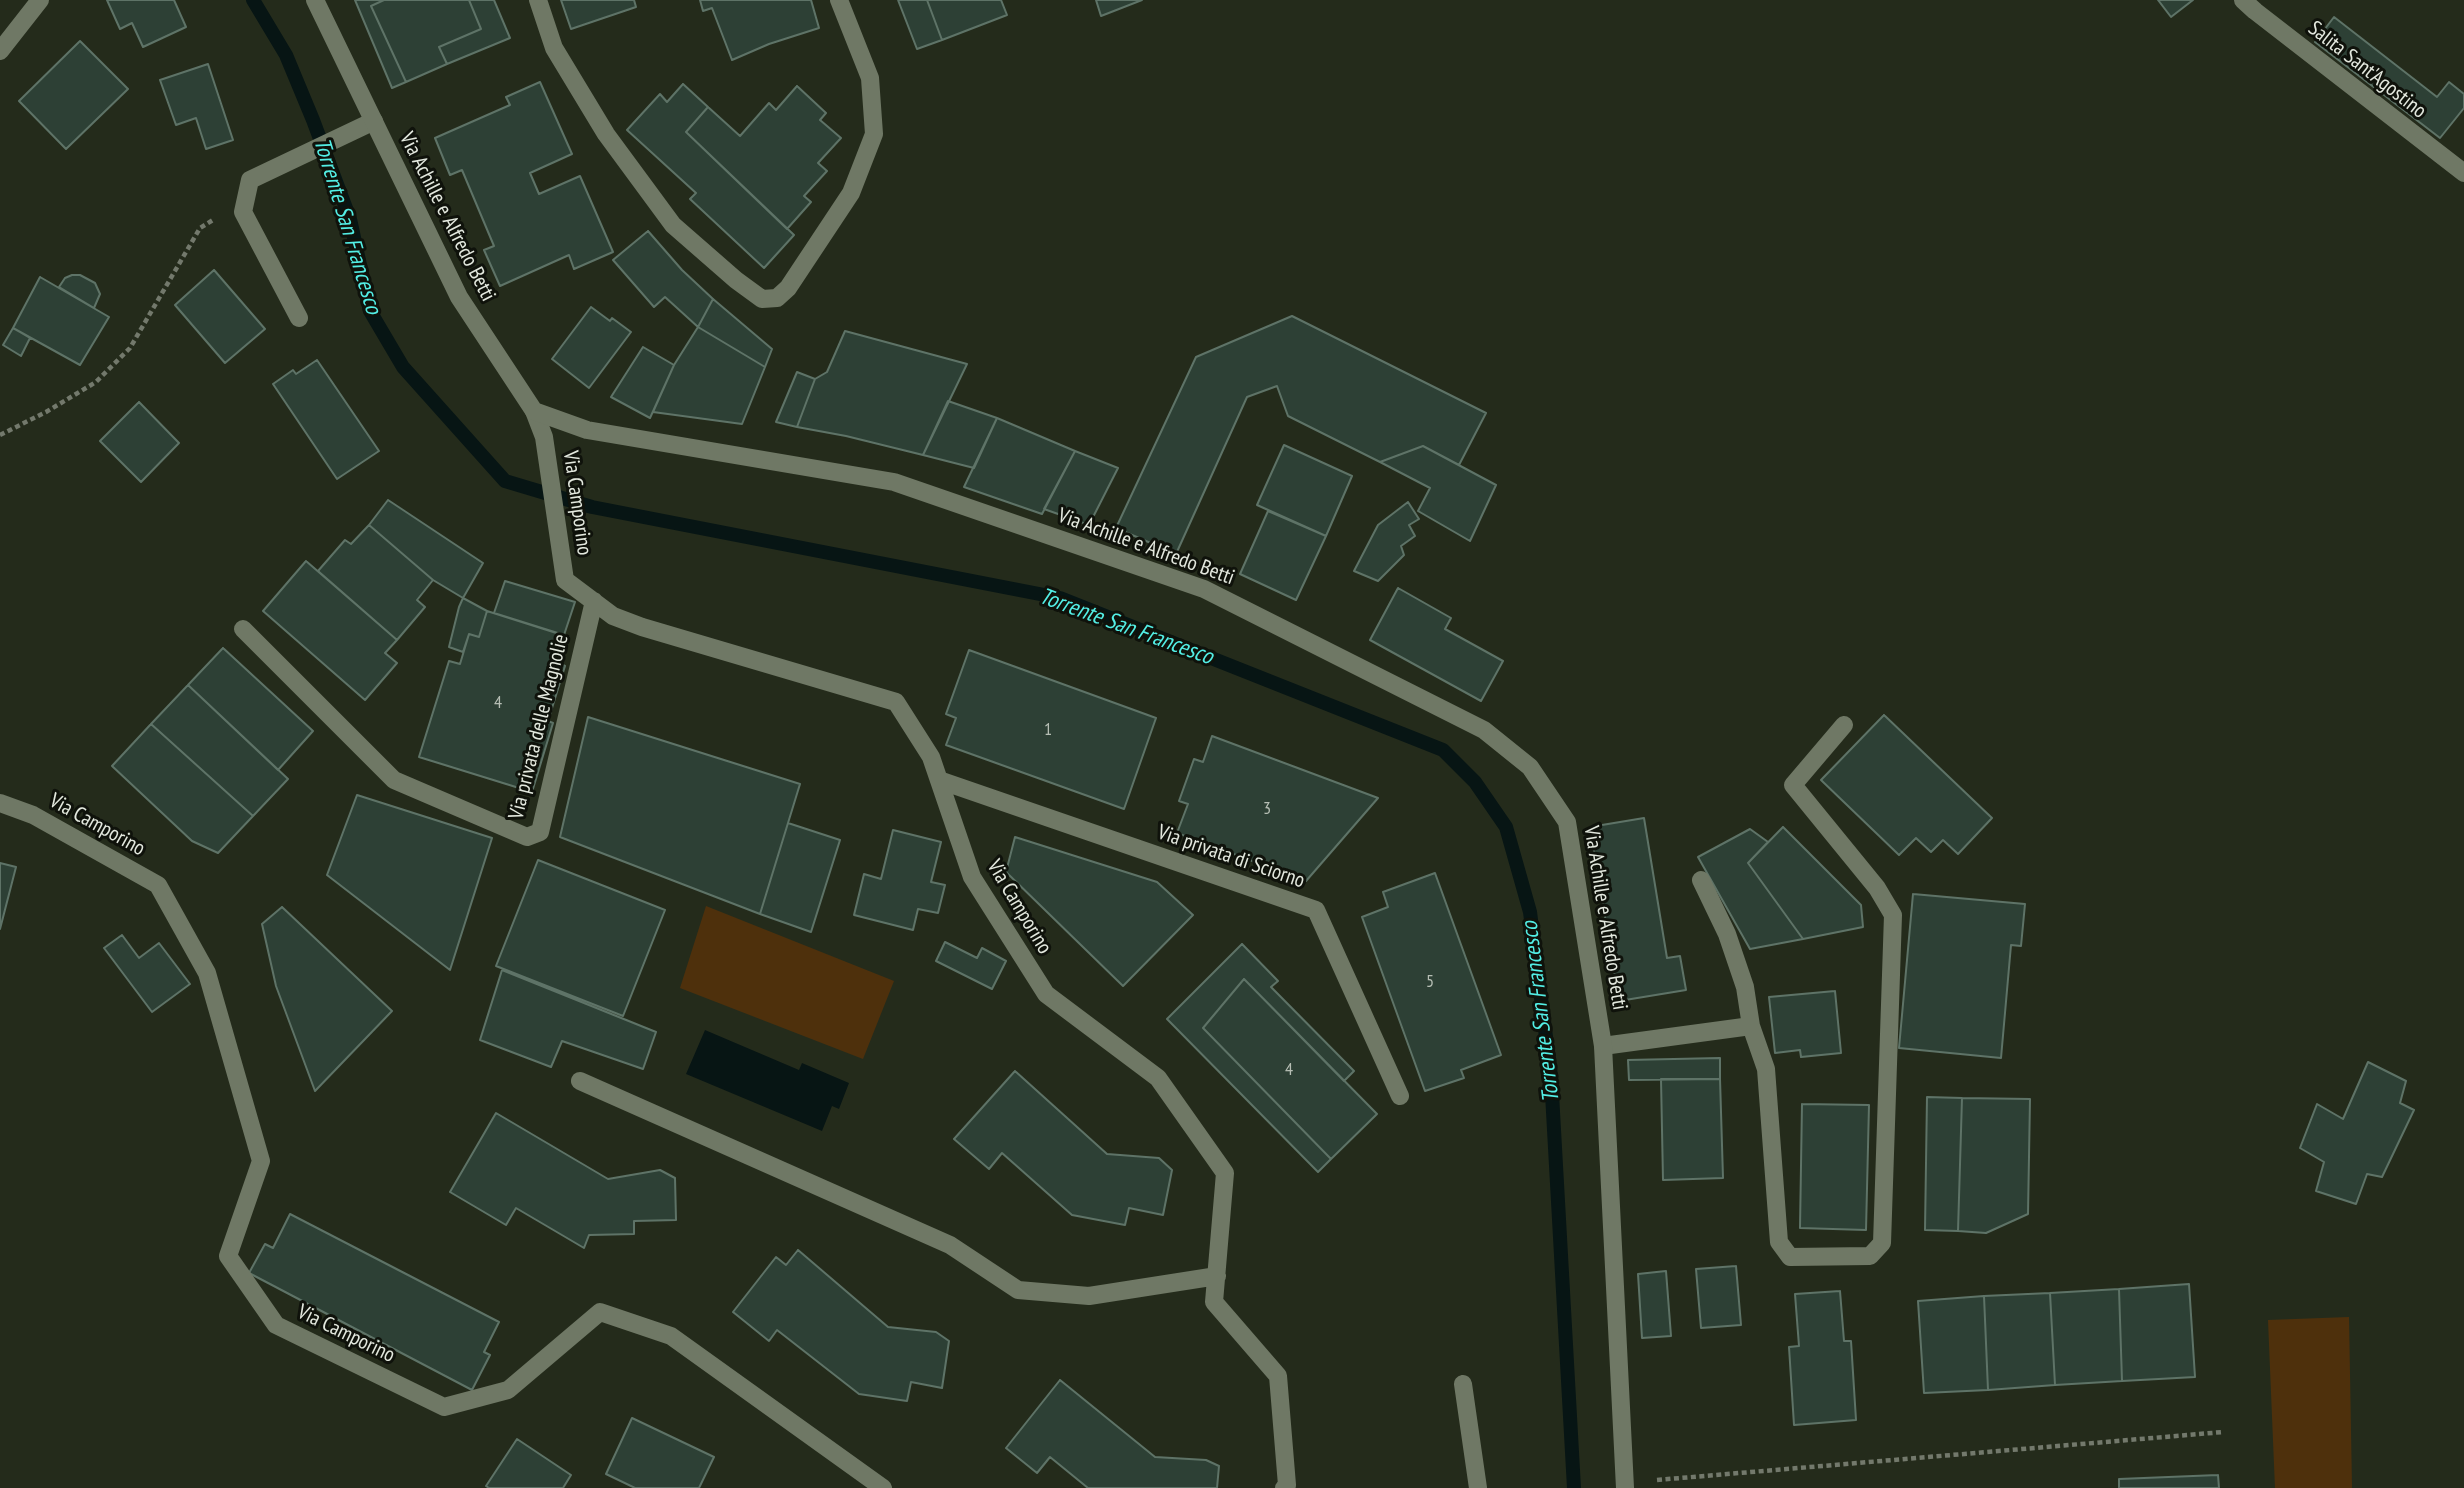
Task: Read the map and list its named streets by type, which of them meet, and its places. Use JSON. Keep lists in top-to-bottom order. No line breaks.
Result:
{"streets":{"street":["Salita Sant'Agostino","Via Achille e Alfredo Betti","Via Camporino","Via privata delle Magnolie","Via privata di Sciorno"]},"crossings":[["Via Achille e Alfredo Betti","Via Camporino"],["Via Camporino","Via privata delle Magnolie"],["Via Camporino","Via privata di Sciorno"]],"water":["Torrente San Francesco"],"house_numbers":["4","1","3","5","4"]}
